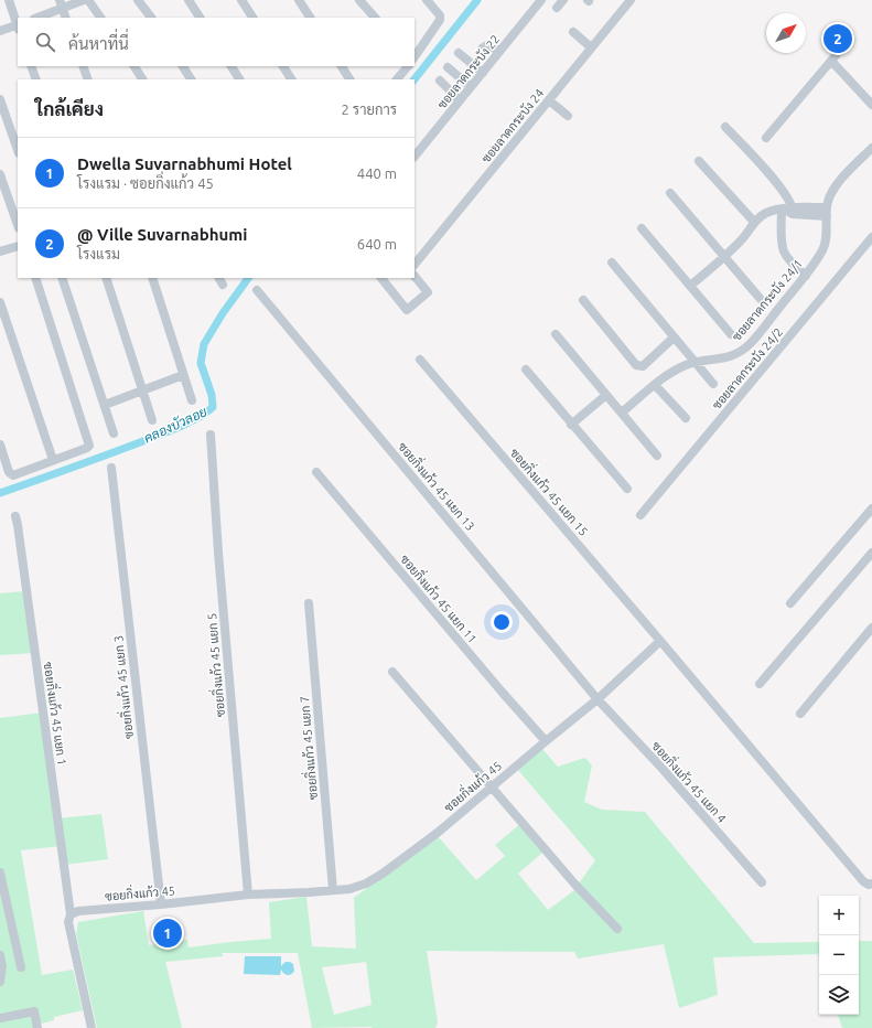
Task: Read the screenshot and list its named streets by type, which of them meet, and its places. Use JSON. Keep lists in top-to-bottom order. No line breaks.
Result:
{"streets":{"street":["ซอยลาดกระบัง 22","ซอยลาดกระบัง 24","ซอยลาดกระบัง 24/1","ซอยลาดกระบัง 24/2","ซอยกิ่งแก้ว 45 แยก 13","ซอยกิ่งแก้ว 45 แยก 15","ซอยกิ่งแก้ว 45 แยก 11","ซอยกิ่งแก้ว 45 แยก 5","ซอยกิ่งแก้ว 45 แยก 3","ซอยกิ่งแก้ว 45 แยก 1","ซอยกิ่งแก้ว 45 แยก 7","ซอยกิ่งแก้ว 45 แยก 4","ซอยกิ่งแก้ว 45"]},"crossings":[["ซอยกิ่งแก้ว 45 แยก 13","ซอยกิ่งแก้ว 45 แยก 4"],["ซอยกิ่งแก้ว 45 แยก 13","ซอยกิ่งแก้ว 45"],["ซอยกิ่งแก้ว 45 แยก 15","ซอยกิ่งแก้ว 45"],["ซอยกิ่งแก้ว 45 แยก 11","ซอยกิ่งแก้ว 45"],["ซอยกิ่งแก้ว 45 แยก 5","ซอยกิ่งแก้ว 45"],["ซอยกิ่งแก้ว 45 แยก 3","ซอยกิ่งแก้ว 45"],["ซอยกิ่งแก้ว 45 แยก 1","ซอยกิ่งแก้ว 45"],["ซอยกิ่งแก้ว 45 แยก 7","ซอยกิ่งแก้ว 45"],["ซอยกิ่งแก้ว 45 แยก 4","ซอยกิ่งแก้ว 45"]],"water":["คลองบัวลอย"],"north":"top right","page":{"search":"ค้นหาที่นี่","pins":["2","1"],"heading":["ใกล้เคียง","2 รายการ"],"list":[{"mark":"1","name":"Dwella Suvarnabhumi Hotel","note":"โรงแรม · ซอยกิ่งแก้ว 45","value":"440 m"},{"mark":"2","name":"@ Ville Suvarnabhumi","note":"โรงแรม","value":"640 m"}],"map_buttons":["+","−"]}}
